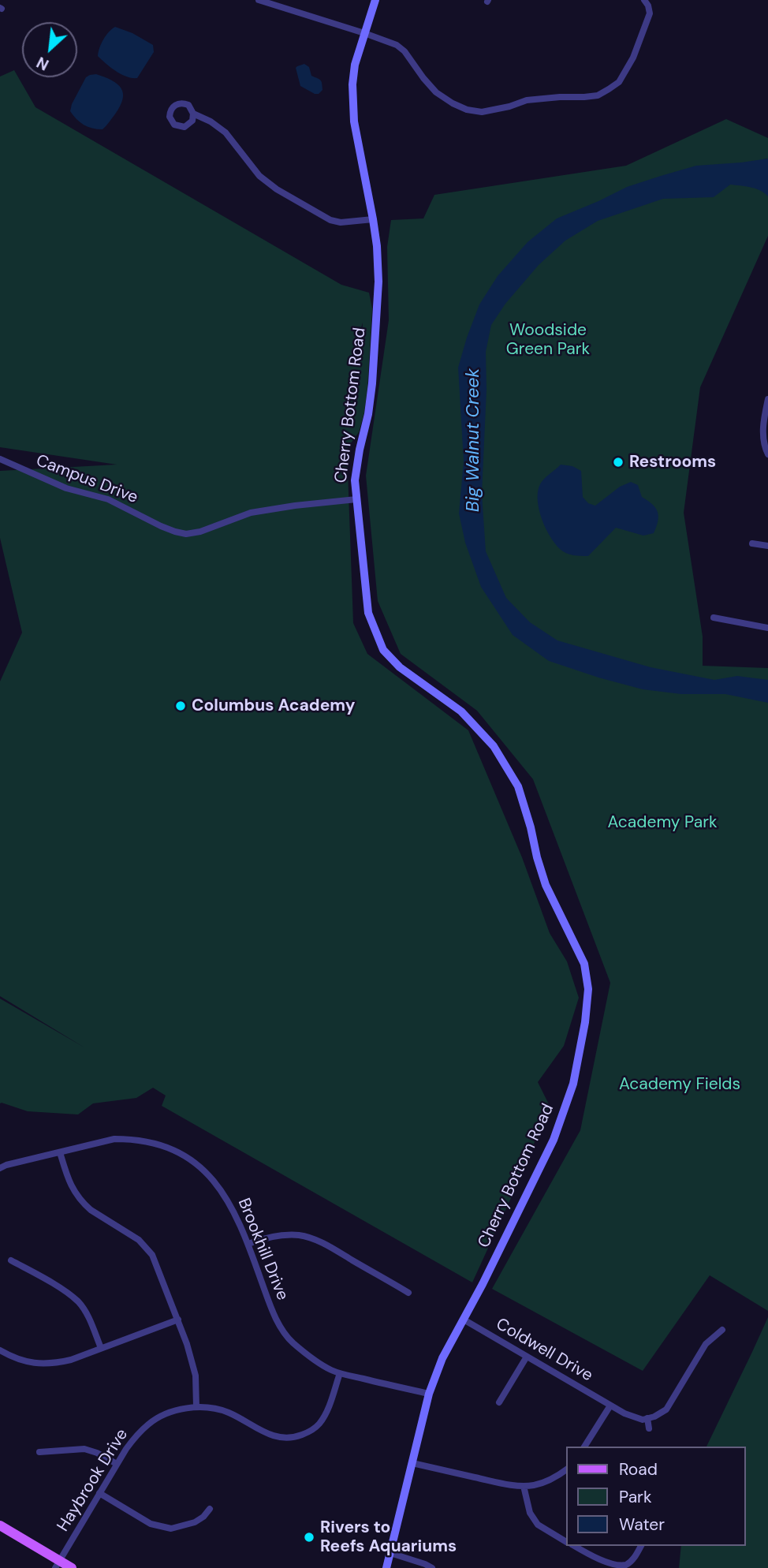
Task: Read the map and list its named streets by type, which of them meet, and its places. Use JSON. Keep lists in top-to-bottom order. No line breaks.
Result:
{"streets":{"main road":["Cherry Bottom Road"],"street":["Campus Drive","Brookhill Drive","Coldwell Drive","Haybrook Drive"]},"crossings":[["Cherry Bottom Road","Campus Drive"],["Cherry Bottom Road","Brookhill Drive"],["Cherry Bottom Road","Coldwell Drive"],["Brookhill Drive","Haybrook Drive"]],"water":["Big Walnut Creek"],"parks":["Woodside Green Park","Academy Park","Academy Fields"],"places":["Restrooms","Columbus Academy","Rivers to Reefs Aquariums"],"legend":["Road","Park","Water"],"north":"bottom left"}
